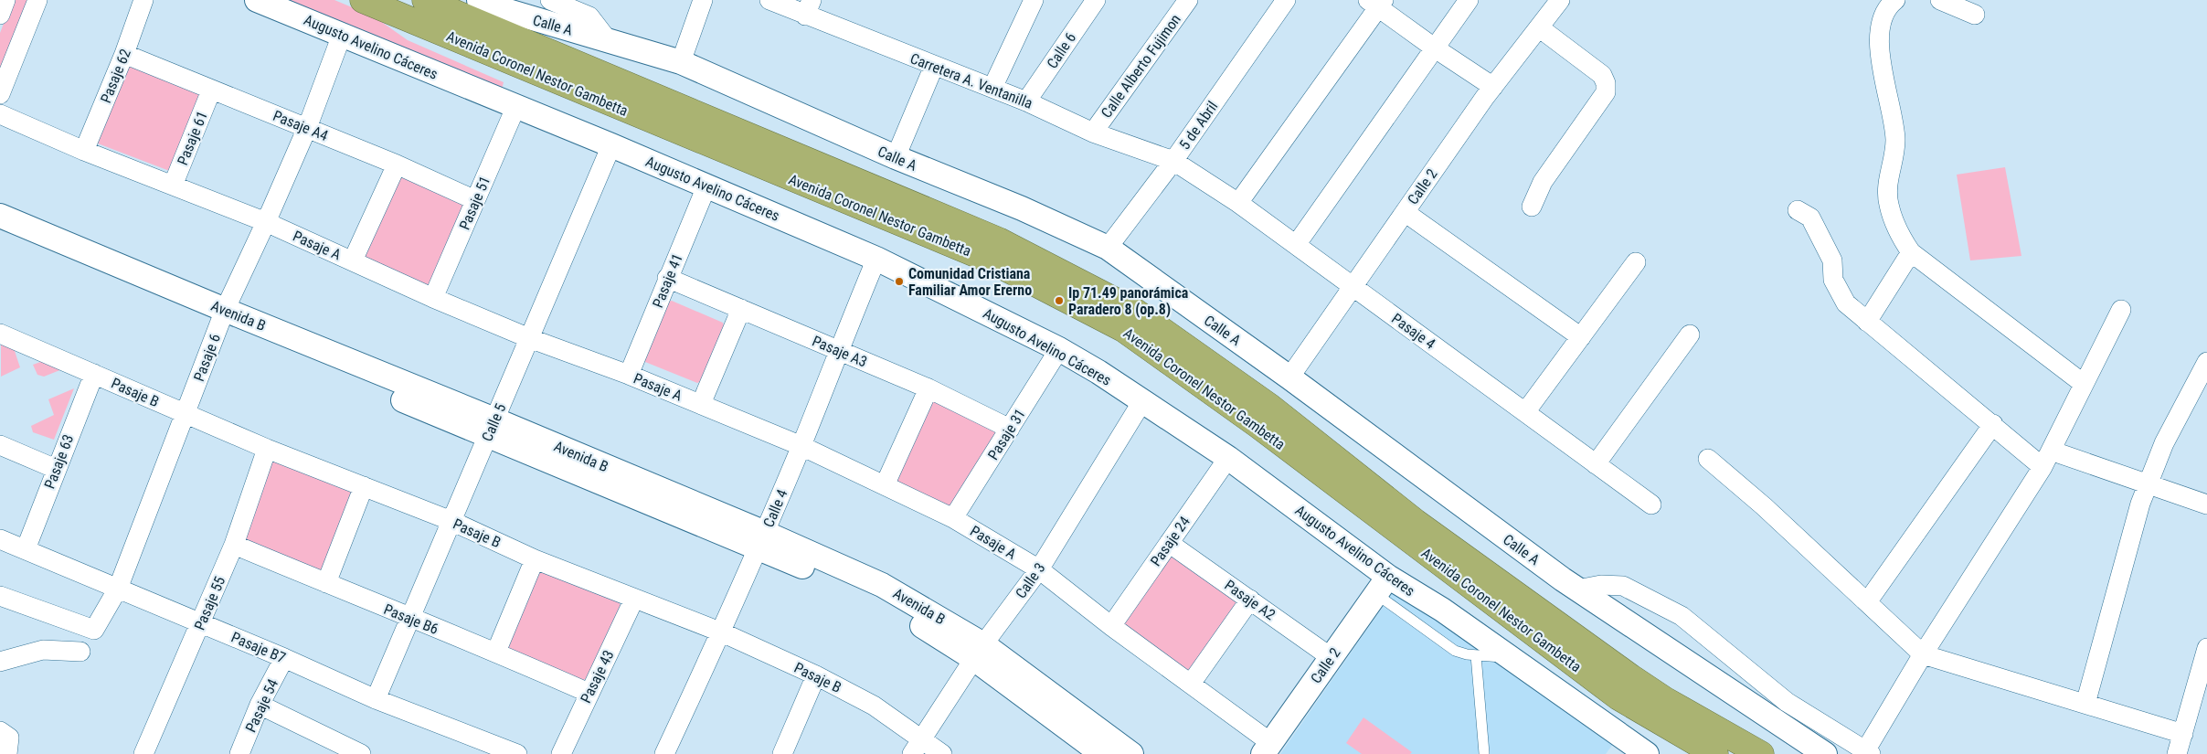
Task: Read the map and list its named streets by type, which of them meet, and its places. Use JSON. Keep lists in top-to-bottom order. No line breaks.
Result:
{"streets":{"highway":["Avenida Coronel Nestor Gambetta"],"street":["Calle A","Augusto Avelino Cáceres","Calle 6","Calle Alberto Fujimon","Pasaje 62","Carretera A. Ventanilla","Pasaje A4","5 de Abril","Pasaje 61","Calle 2","Pasaje 51","Pasaje A","Pasaje 41","Avenida B","Pasaje 4","Pasaje A3","Pasaje 6","Pasaje B","Calle 5","Pasaje 31","Pasaje 63","Calle 4","Pasaje 24","Calle 3","Pasaje A2","Pasaje 55","Pasaje B6","Pasaje B7","Pasaje 43","Pasaje 54"]},"crossings":[["Calle A","5 de Abril"],["Calle A","Calle 2"],["Augusto Avelino Cáceres","Calle 2"],["Augusto Avelino Cáceres","Pasaje 51"],["Augusto Avelino Cáceres","Pasaje 41"],["Augusto Avelino Cáceres","Pasaje 6"],["Augusto Avelino Cáceres","Calle 5"],["Augusto Avelino Cáceres","Pasaje 31"],["Augusto Avelino Cáceres","Calle 4"],["Augusto Avelino Cáceres","Pasaje 24"],["Augusto Avelino Cáceres","Calle 3"],["Calle 6","Carretera A. Ventanilla"],["Calle Alberto Fujimon","Carretera A. Ventanilla"],["Pasaje 62","Pasaje A4"],["Pasaje 62","Pasaje A"],["Carretera A. Ventanilla","5 de Abril"],["Carretera A. Ventanilla","Pasaje 4"],["Pasaje A4","Pasaje 61"],["Pasaje A4","Pasaje 51"],["Pasaje A4","Pasaje 6"],["5 de Abril","Pasaje 4"],["Pasaje 61","Pasaje A"],["Calle 2","Pasaje A"],["Calle 2","Pasaje 4"],["Calle 2","Pasaje A2"],["Pasaje 51","Pasaje A"],["Pasaje A","Pasaje 41"],["Pasaje A","Pasaje 6"],["Pasaje A","Calle 5"],["Pasaje A","Pasaje 31"],["Pasaje A","Calle 4"],["Pasaje A","Pasaje 24"],["Pasaje A","Calle 3"],["Pasaje 41","Pasaje A3"],["Avenida B","Pasaje 6"],["Avenida B","Calle 5"],["Avenida B","Calle 4"],["Avenida B","Calle 3"],["Pasaje A3","Pasaje 31"],["Pasaje A3","Calle 4"],["Pasaje 6","Pasaje B"],["Pasaje 6","Pasaje B7"],["Pasaje B","Calle 5"],["Pasaje B","Pasaje 63"],["Pasaje B","Calle 4"],["Pasaje B","Calle 3"],["Pasaje B","Pasaje 55"],["Pasaje B","Pasaje 43"],["Calle 5","Pasaje B6"],["Calle 5","Pasaje B7"],["Pasaje 63","Pasaje B7"],["Pasaje 24","Pasaje A2"],["Pasaje 55","Pasaje B6"],["Pasaje 55","Pasaje B7"],["Pasaje B6","Pasaje 43"],["Pasaje B7","Pasaje 54"]],"places":["Comunidad Cristiana Familiar Amor Ererno","Ip 71.49 panorámica Paradero 8 (op.8)"]}
